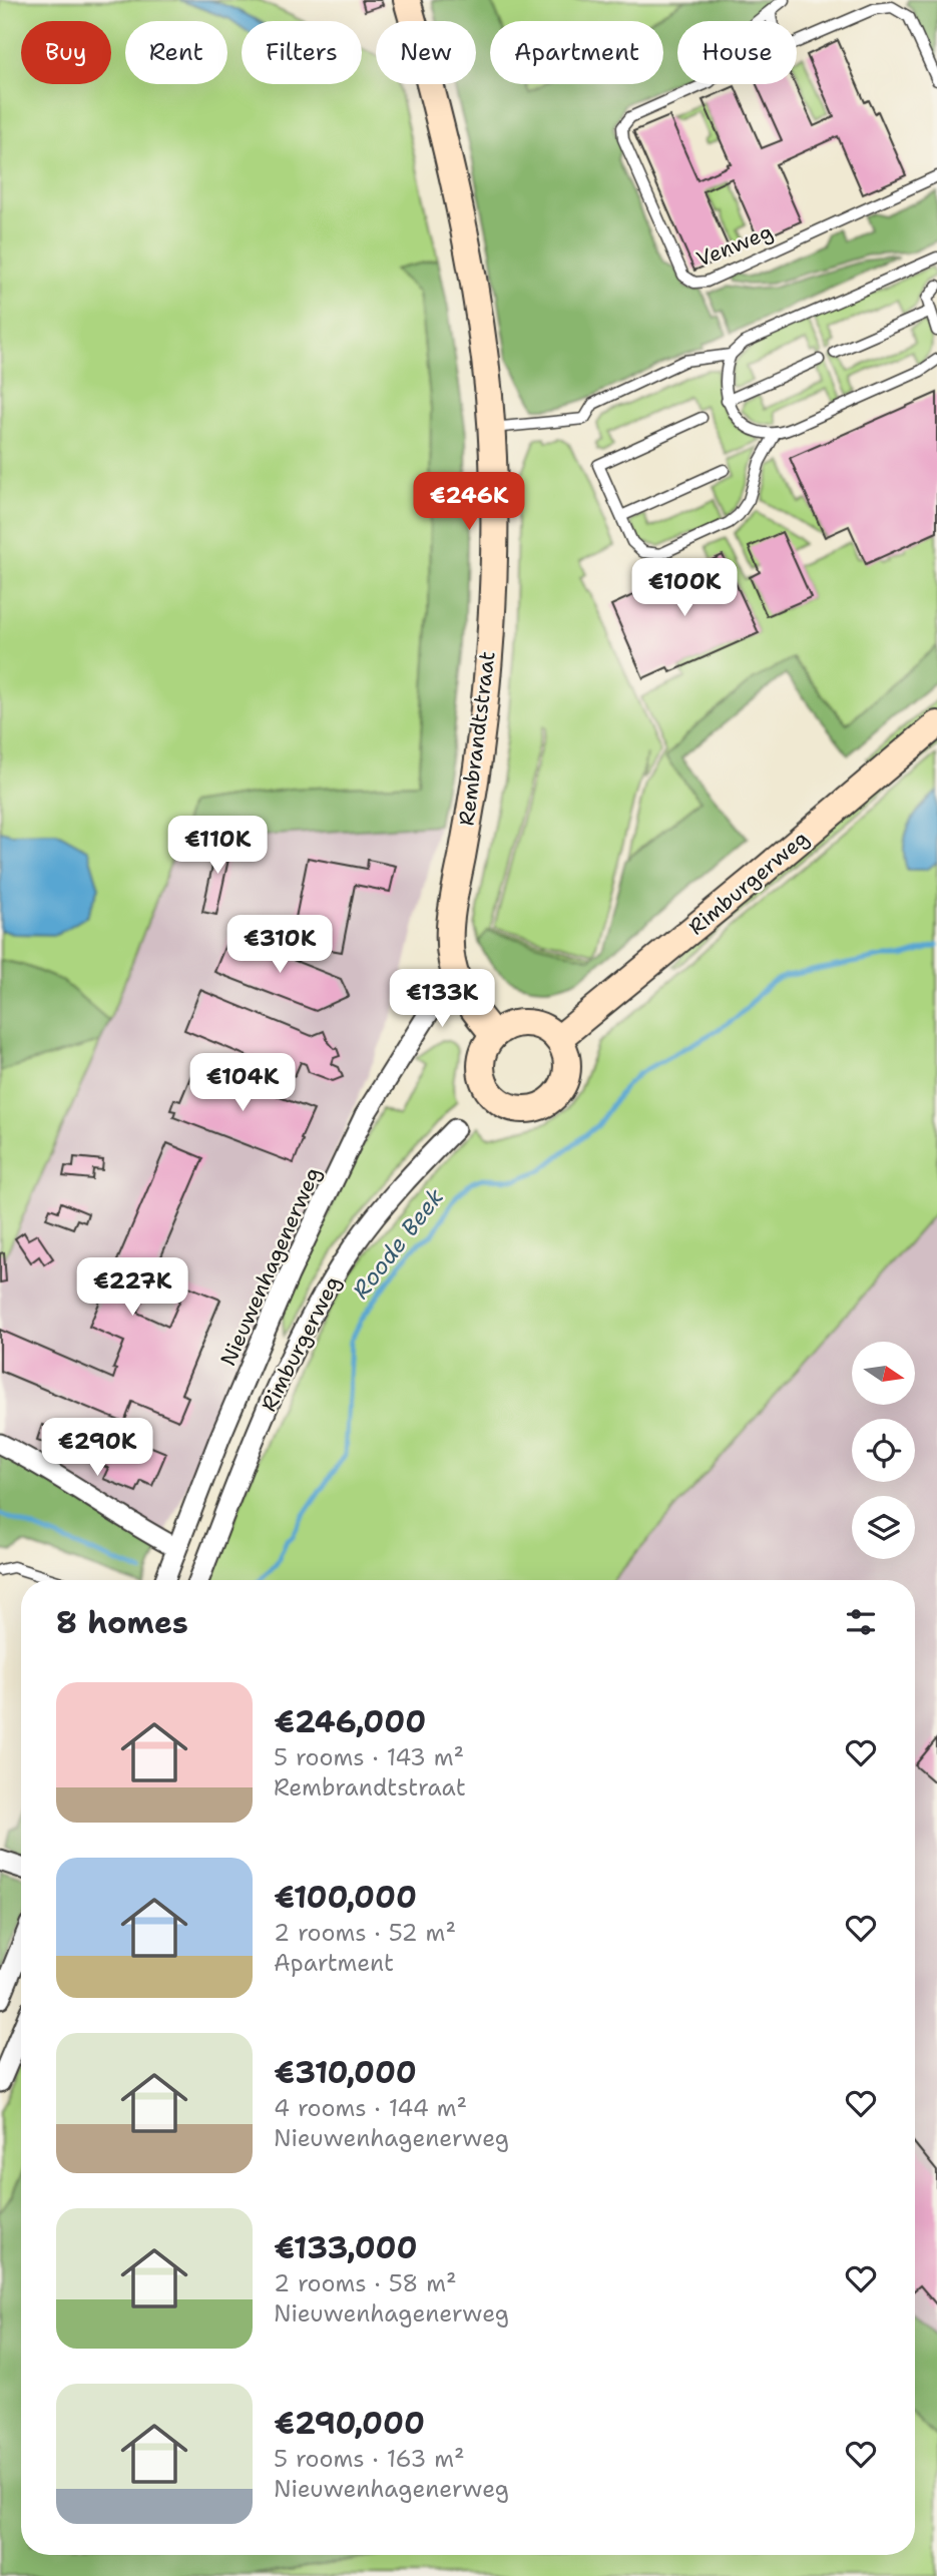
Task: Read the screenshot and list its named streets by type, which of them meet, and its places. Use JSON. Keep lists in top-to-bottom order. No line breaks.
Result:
{"streets":{"street":["Rembrandtstraat","Rimburgerweg","Nieuwenhagenerweg"],"lane":["Venweg"]},"crossings":[["Rembrandtstraat","Rimburgerweg"],["Rembrandtstraat","Nieuwenhagenerweg"]],"water":["Roode Beek"],"north":"right","page":{"chip":["Buy","Rent","Filters","New","Apartment","House"],"price":["€246K","€100K","€110K","€310K","€133K","€104K","€227K","€290K"],"heading":"8 homes","list":[{"name":"€246,000","note":"5 rooms · 143 m² · Rembrandtstraat"},{"name":"€100,000","note":"2 rooms · 52 m² · Apartment"},{"name":"€310,000","note":"4 rooms · 144 m² · Nieuwenhagenerweg"},{"name":"€133,000","note":"2 rooms · 58 m² · Nieuwenhagenerweg"},{"name":"€290,000","note":"5 rooms · 163 m² · Nieuwenhagenerweg"}]}}
